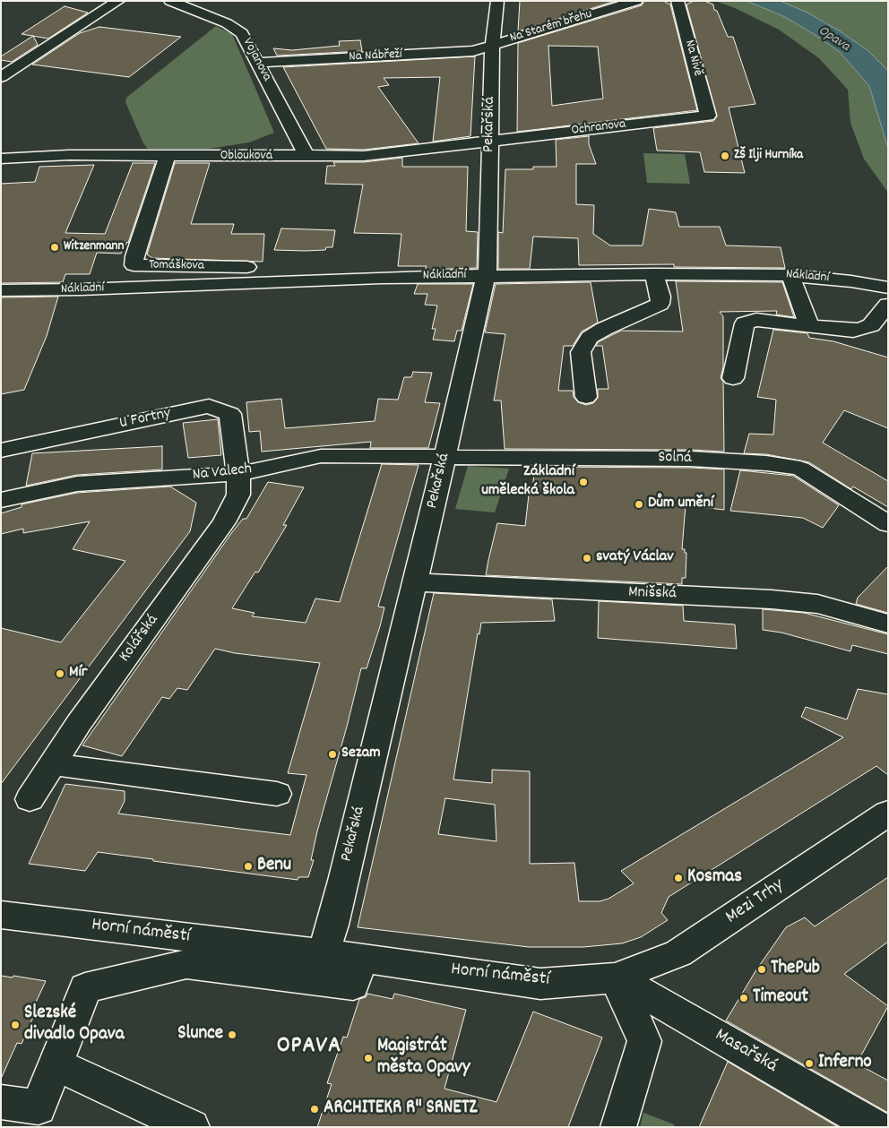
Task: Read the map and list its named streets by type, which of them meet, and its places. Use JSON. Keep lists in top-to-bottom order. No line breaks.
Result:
{"streets":{"street":["Na Starém břehu","Na Nábřeží","Na Nivě","Vojanova","Pekařská","Ochranova","Oblouková","Tomáškova","Nákladní","U Fortny","Solná","Na Valech","Mnišská","Kolářská","Mezi Trhy","Horní náměstí","Masařská"]},"crossings":[["Na Starém břehu","Na Nábřeží"],["Na Starém břehu","Pekařská"],["Na Nábřeží","Vojanova"],["Na Nábřeží","Pekařská"],["Na Nivě","Ochranova"],["Vojanova","Oblouková"],["Pekařská","Ochranova"],["Pekařská","Oblouková"],["Pekařská","Nákladní"],["Pekařská","Solná"],["Pekařská","Na Valech"],["Pekařská","Mnišská"],["Pekařská","Horní náměstí"],["Ochranova","Oblouková"],["Oblouková","Tomáškova"],["U Fortny","Na Valech"],["U Fortny","Kolářská"],["Solná","Na Valech"],["Na Valech","Kolářská"],["Mezi Trhy","Horní náměstí"],["Mezi Trhy","Masařská"],["Horní náměstí","Masařská"]],"districts":["OPAVA"],"water":["Opava"],"places":["ZŠ Ilji Hurníka","Witzenmann","Základní umělecká škola","Dům umění","svatý Václav","Mír","Sezam","Benu","Kosmas","ThePub","Timeout","Slezské divadlo Opava","Slunce","Magistrát města Opavy","Inferno","ARCHITEKR R\" SRNETZ"]}
